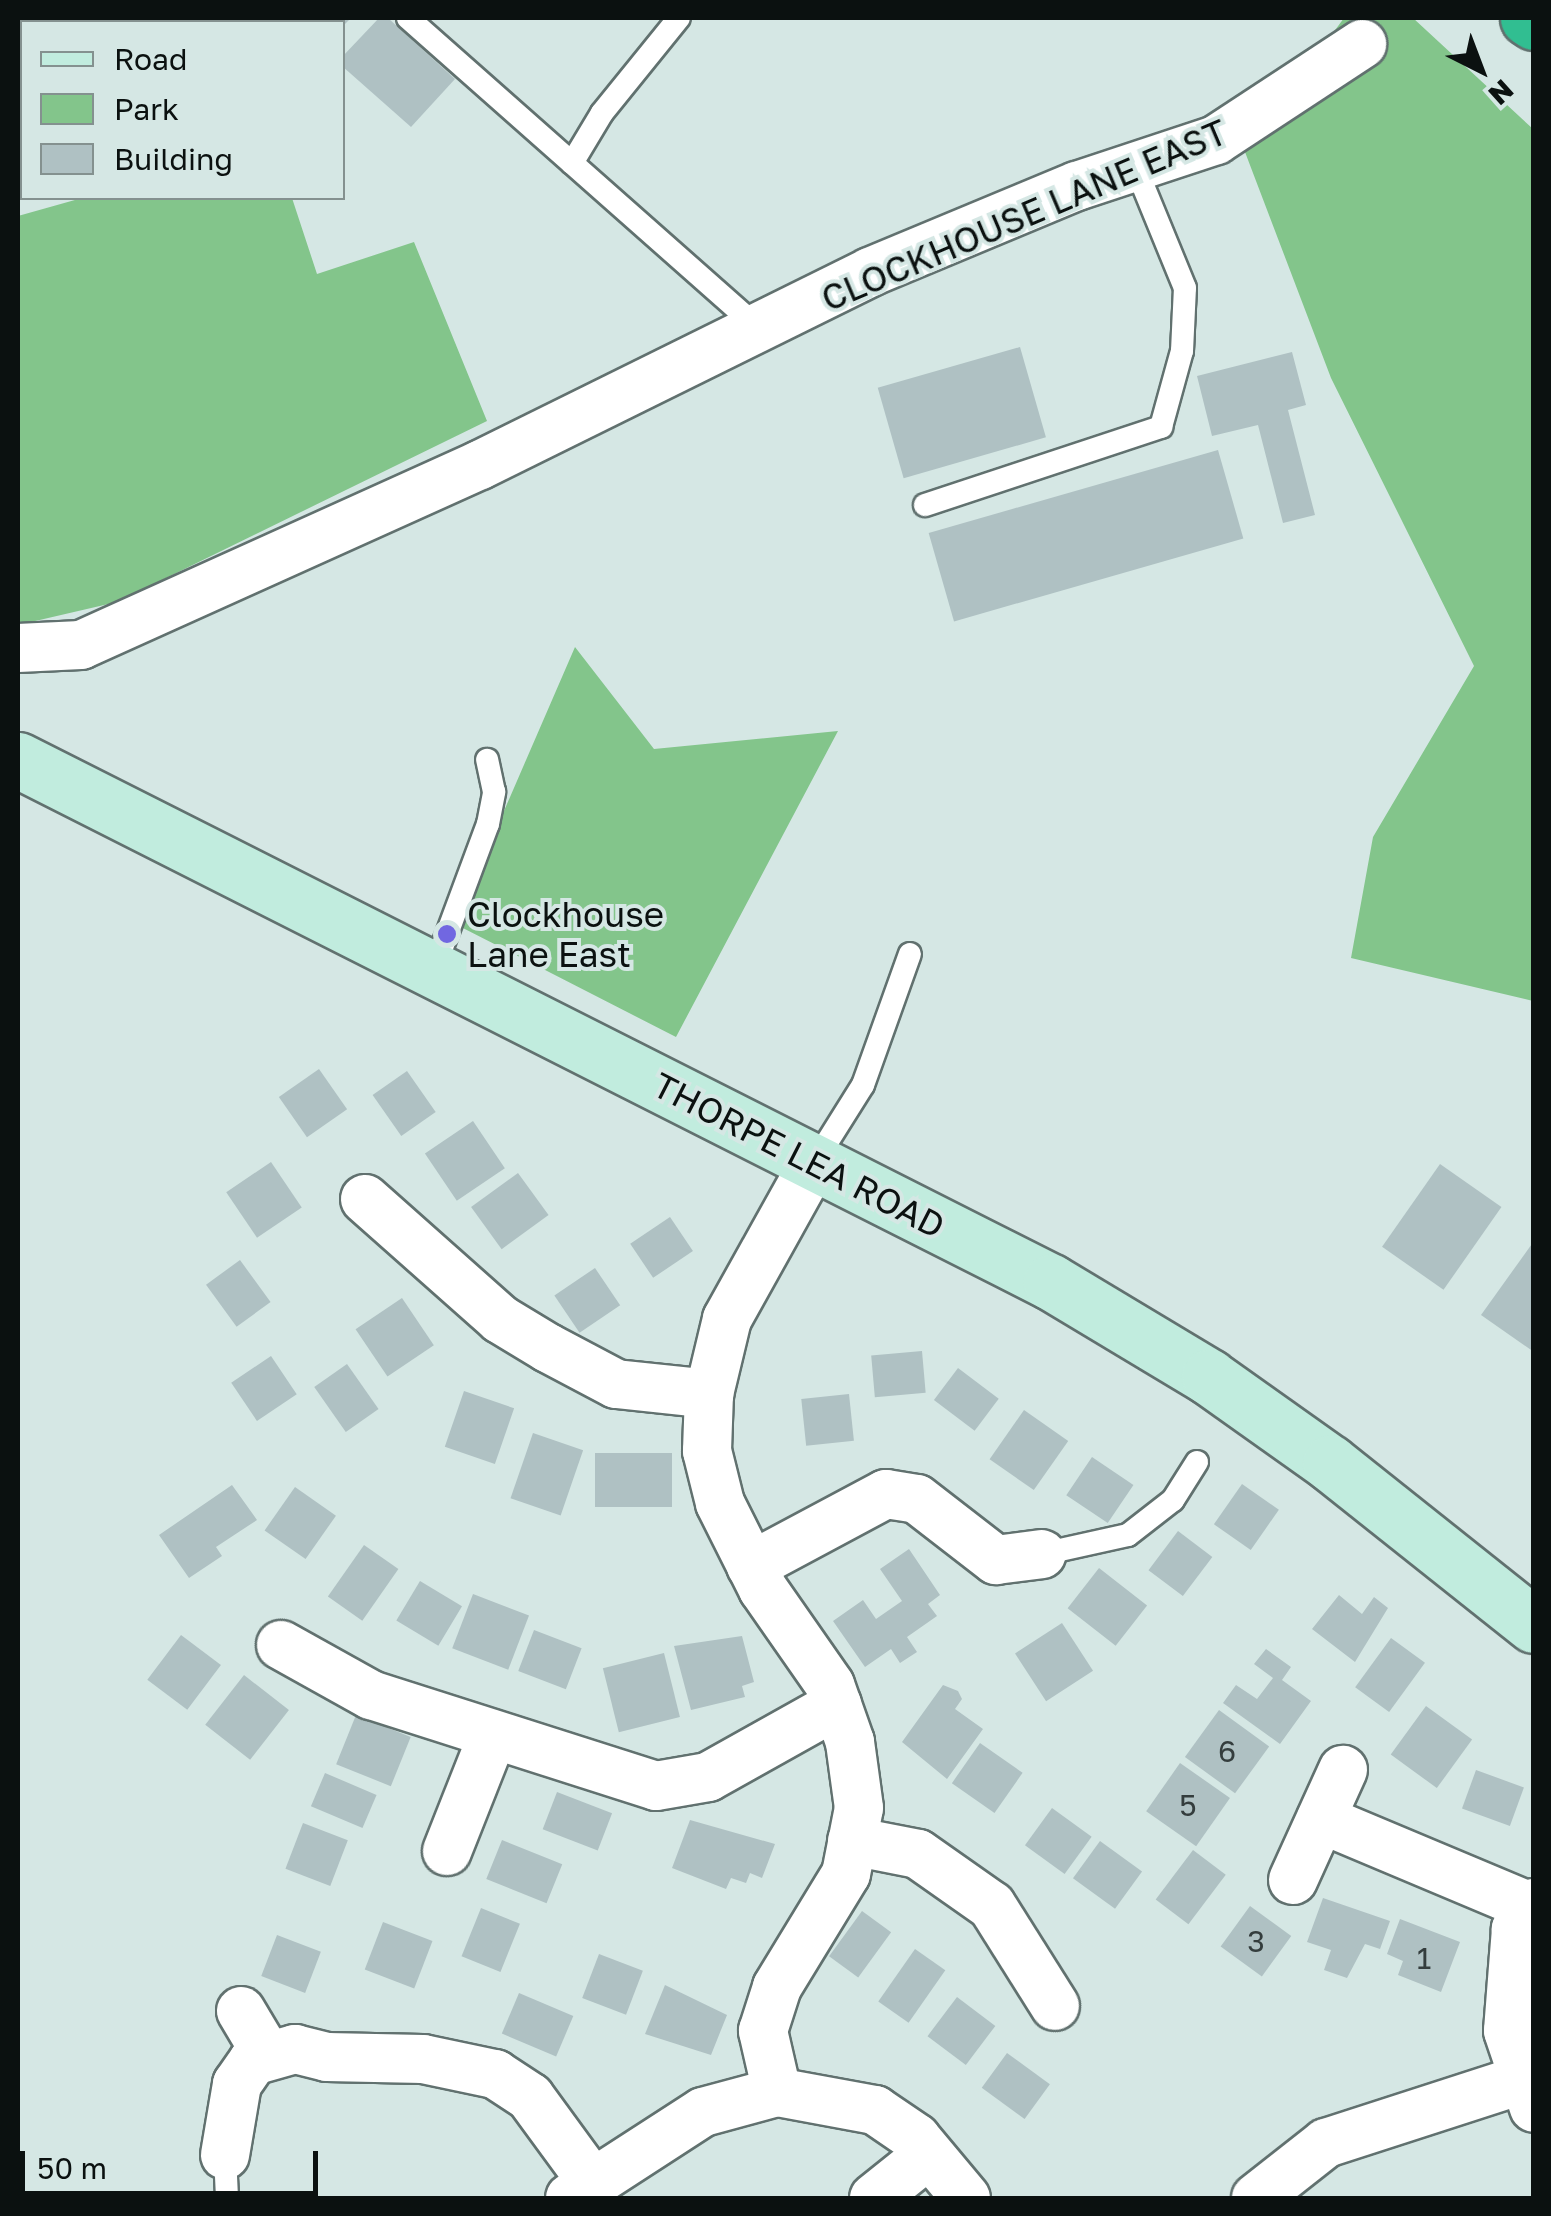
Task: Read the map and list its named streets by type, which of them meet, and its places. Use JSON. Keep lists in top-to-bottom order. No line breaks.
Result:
{"streets":{"main road":["THORPE LEA ROAD"],"street":["CLOCKHOUSE LANE EAST"]},"places":["Clockhouse Lane East"],"house_numbers":["6","5","3","1"],"legend":["Road","Park","Building"],"scale_bar":"50 m","north":"bottom right"}
